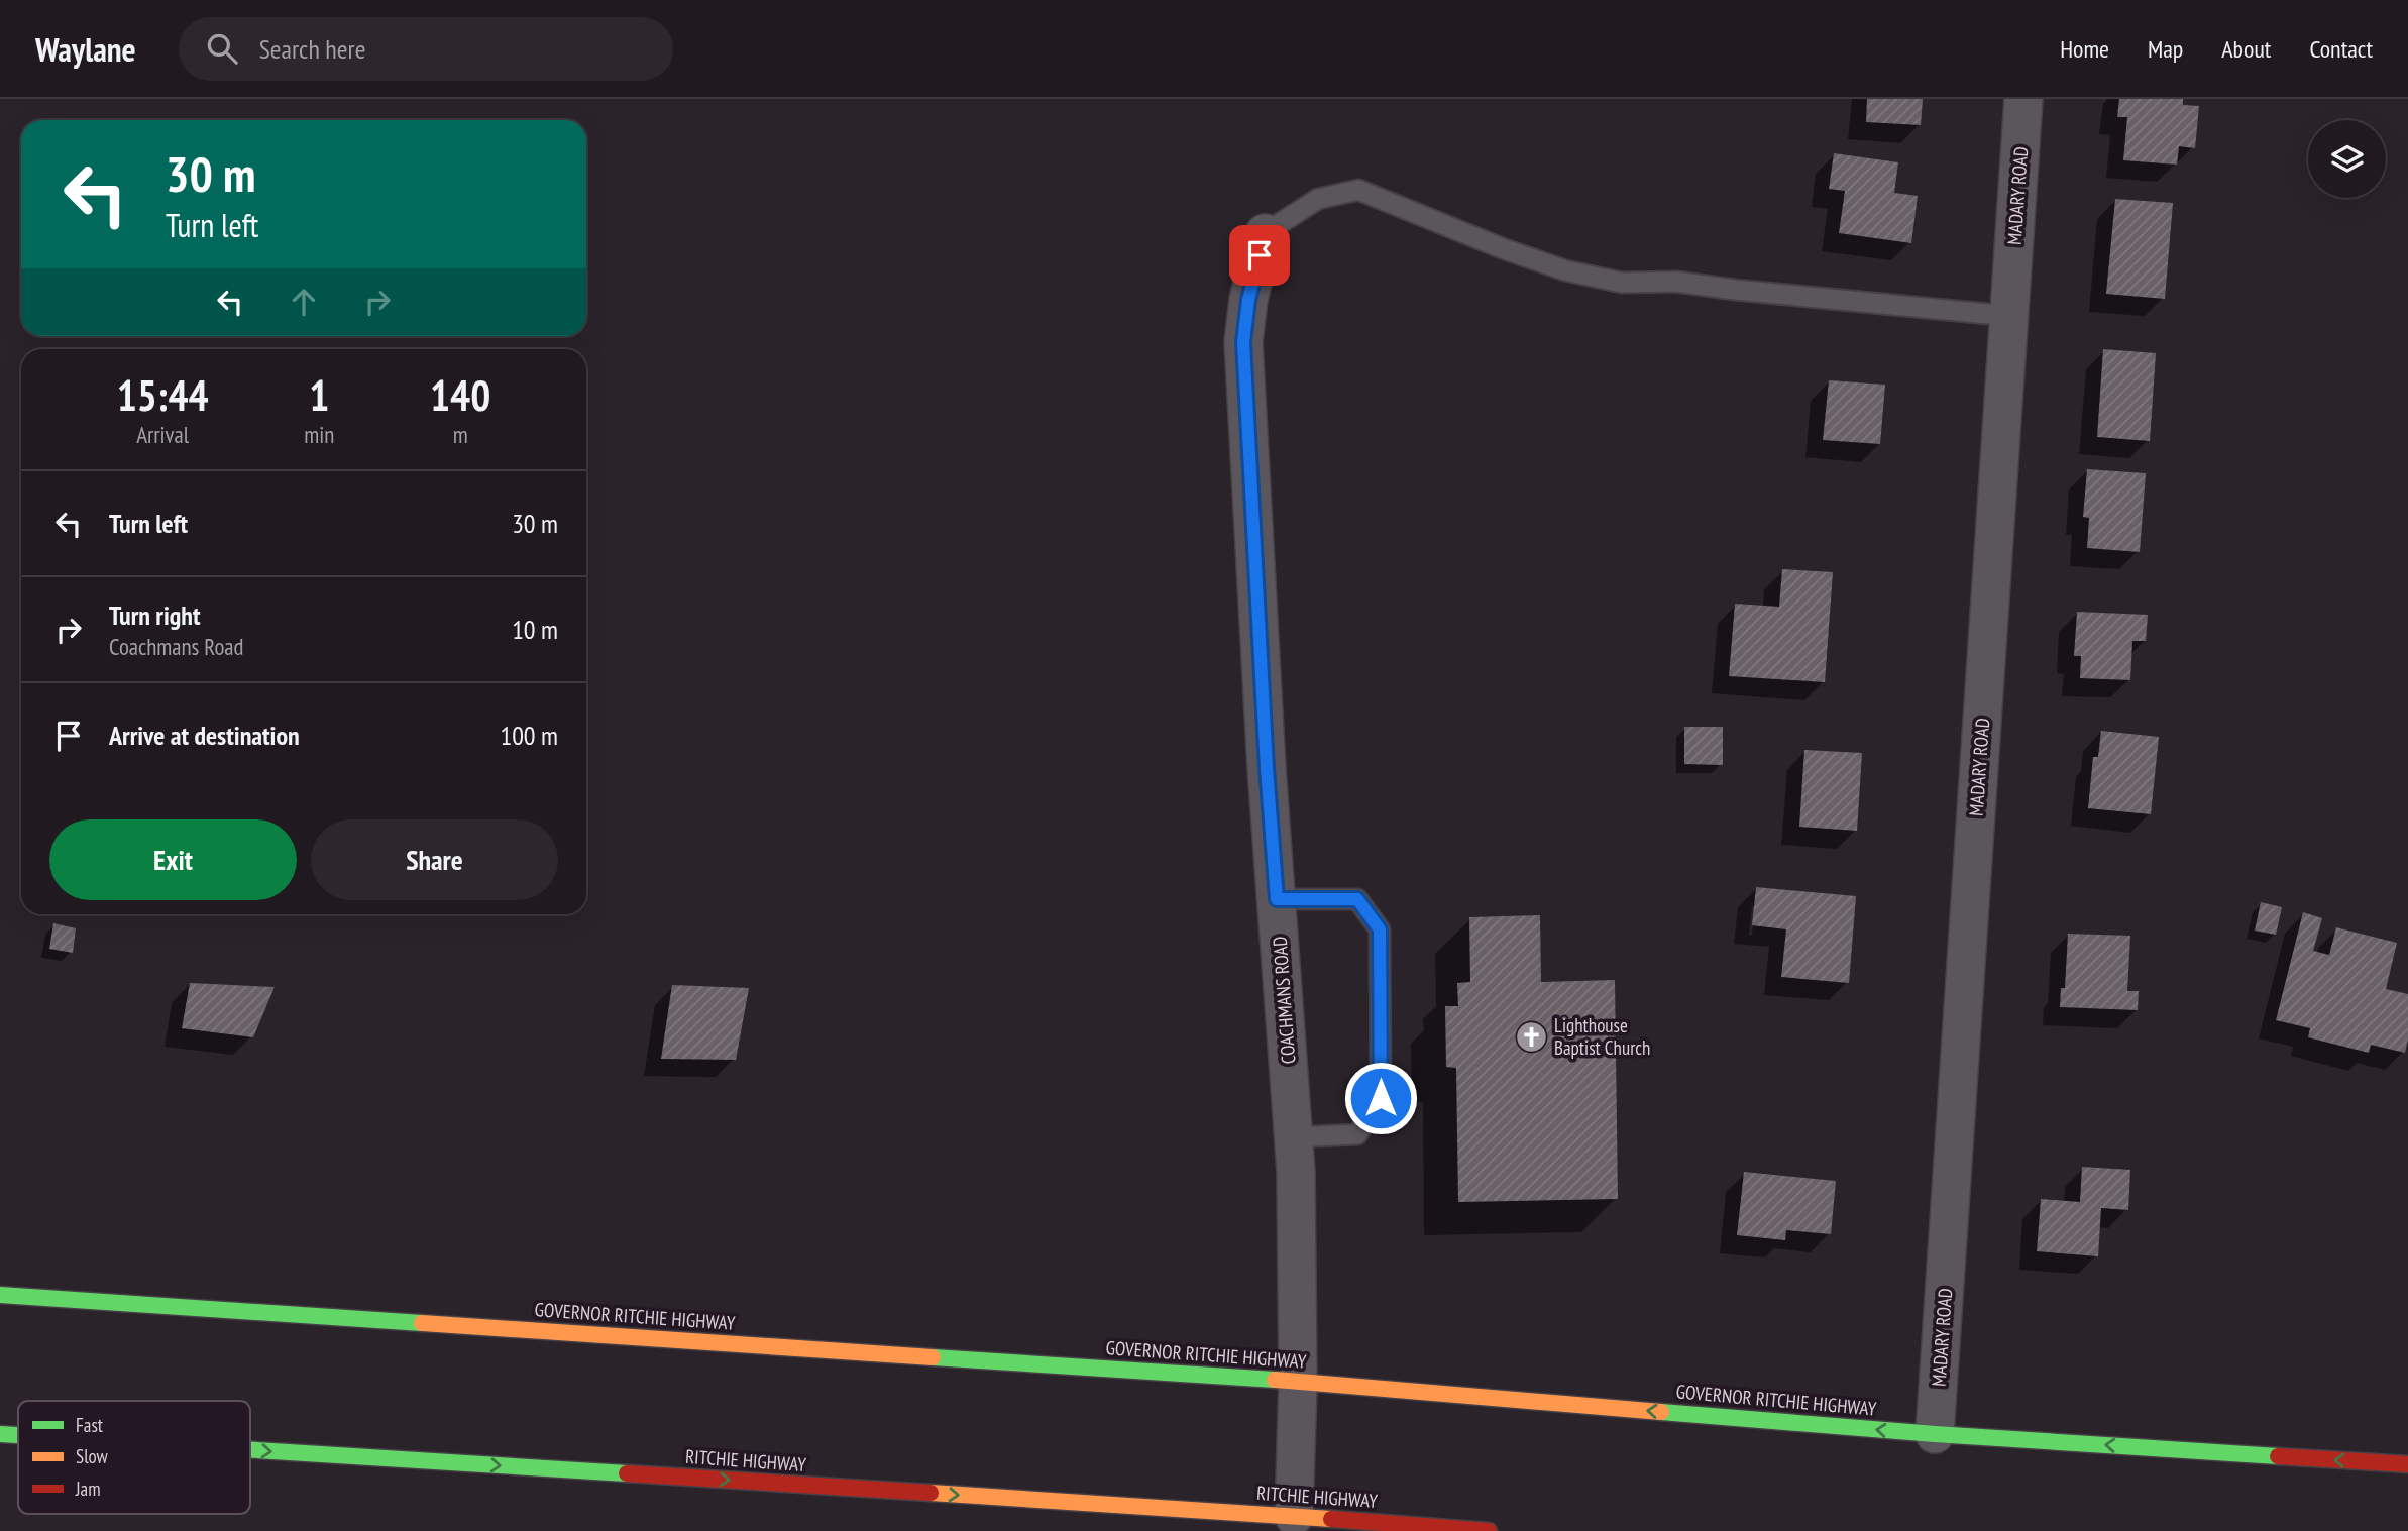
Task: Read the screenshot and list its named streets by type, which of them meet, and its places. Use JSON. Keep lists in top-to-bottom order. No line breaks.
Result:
{"streets":{"highway":["GOVERNOR RITCHIE HIGHWAY","RITCHIE HIGHWAY"],"street":["MADARY ROAD","COACHMANS ROAD"]},"crossings":[["MADARY ROAD","GOVERNOR RITCHIE HIGHWAY"],["COACHMANS ROAD","GOVERNOR RITCHIE HIGHWAY"],["COACHMANS ROAD","RITCHIE HIGHWAY"]],"one_way":["GOVERNOR RITCHIE HIGHWAY","RITCHIE HIGHWAY"],"places":{"church":["Lighthouse Baptist Church"]},"legend":["Fast","Slow","Jam"],"page":{"header":"Waylane","search":"Search here","nav":["Home","Map","About","Contact"],"turn":["30 m","Turn left"],"eta":["15:44","Arrival","1","min","140","m"],"list":[{"name":"Turn left","value":"30 m"},{"name":"Turn right","note":"Coachmans Road","value":"10 m"},{"name":"Arrive at destination","value":"100 m"}],"buttons":["Exit","Share"]}}
